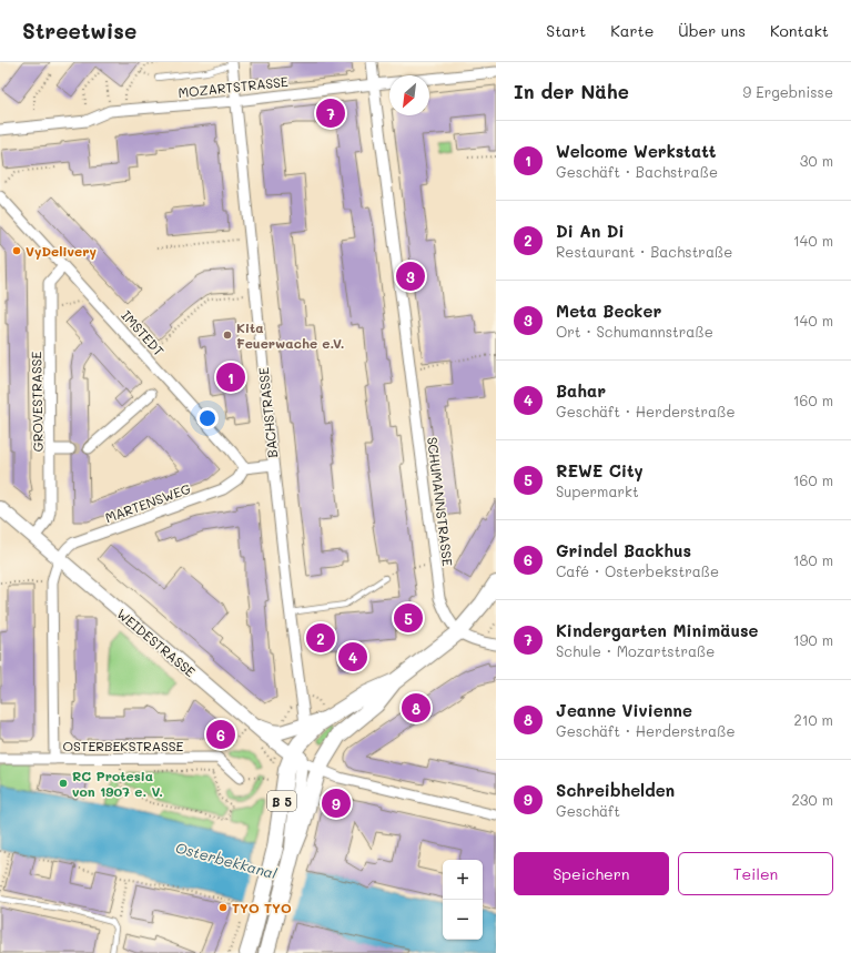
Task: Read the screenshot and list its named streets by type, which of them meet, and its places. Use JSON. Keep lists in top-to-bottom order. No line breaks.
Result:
{"streets":{"main road":["B 5"],"street":["MOZARTSTRASSE","IMSTEDT","GROVESTRASSE","BACHSTRASSE","SCHUMANNSTRASSE","MARTENSWEG","WEIDESTRASSE","OSTERBEKSTRASSE"]},"crossings":[["MOZARTSTRASSE","BACHSTRASSE"],["MOZARTSTRASSE","SCHUMANNSTRASSE"],["IMSTEDT","GROVESTRASSE"],["IMSTEDT","MARTENSWEG"],["GROVESTRASSE","WEIDESTRASSE"],["BACHSTRASSE","B 5"],["SCHUMANNSTRASSE","B 5"],["MARTENSWEG","WEIDESTRASSE"],["WEIDESTRASSE","B 5"]],"water":["Osterbekkanal"],"places":["VyDelivery","Kita Feuerwache e.V.","RC Protesia von 1907 e. V.","TYO TYO"],"north":"bottom left","page":{"header":"Streetwise","nav":["Start","Karte","Über uns","Kontakt"],"heading":["In der Nähe","9 Ergebnisse"],"pins":["7","3","1","5","2","4","8","6","9"],"list":[{"mark":"1","name":"Welcome Werkstatt","note":"Geschäft · Bachstraße","value":"30 m"},{"mark":"2","name":"Di An Di","note":"Restaurant · Bachstraße","value":"140 m"},{"mark":"3","name":"Meta Becker","note":"Ort · Schumannstraße","value":"140 m"},{"mark":"4","name":"Bahar","note":"Geschäft · Herderstraße","value":"160 m"},{"mark":"5","name":"REWE City","note":"Supermarkt","value":"160 m"},{"mark":"6","name":"Grindel Backhus","note":"Café · Osterbekstraße","value":"180 m"},{"mark":"7","name":"Kindergarten Minimäuse","note":"Schule · Mozartstraße","value":"190 m"},{"mark":"8","name":"Jeanne Vivienne","note":"Geschäft · Herderstraße","value":"210 m"},{"mark":"9","name":"Schreibhelden","note":"Geschäft","value":"230 m"}],"buttons":["Speichern","Teilen"],"map_buttons":["+","−"]}}
